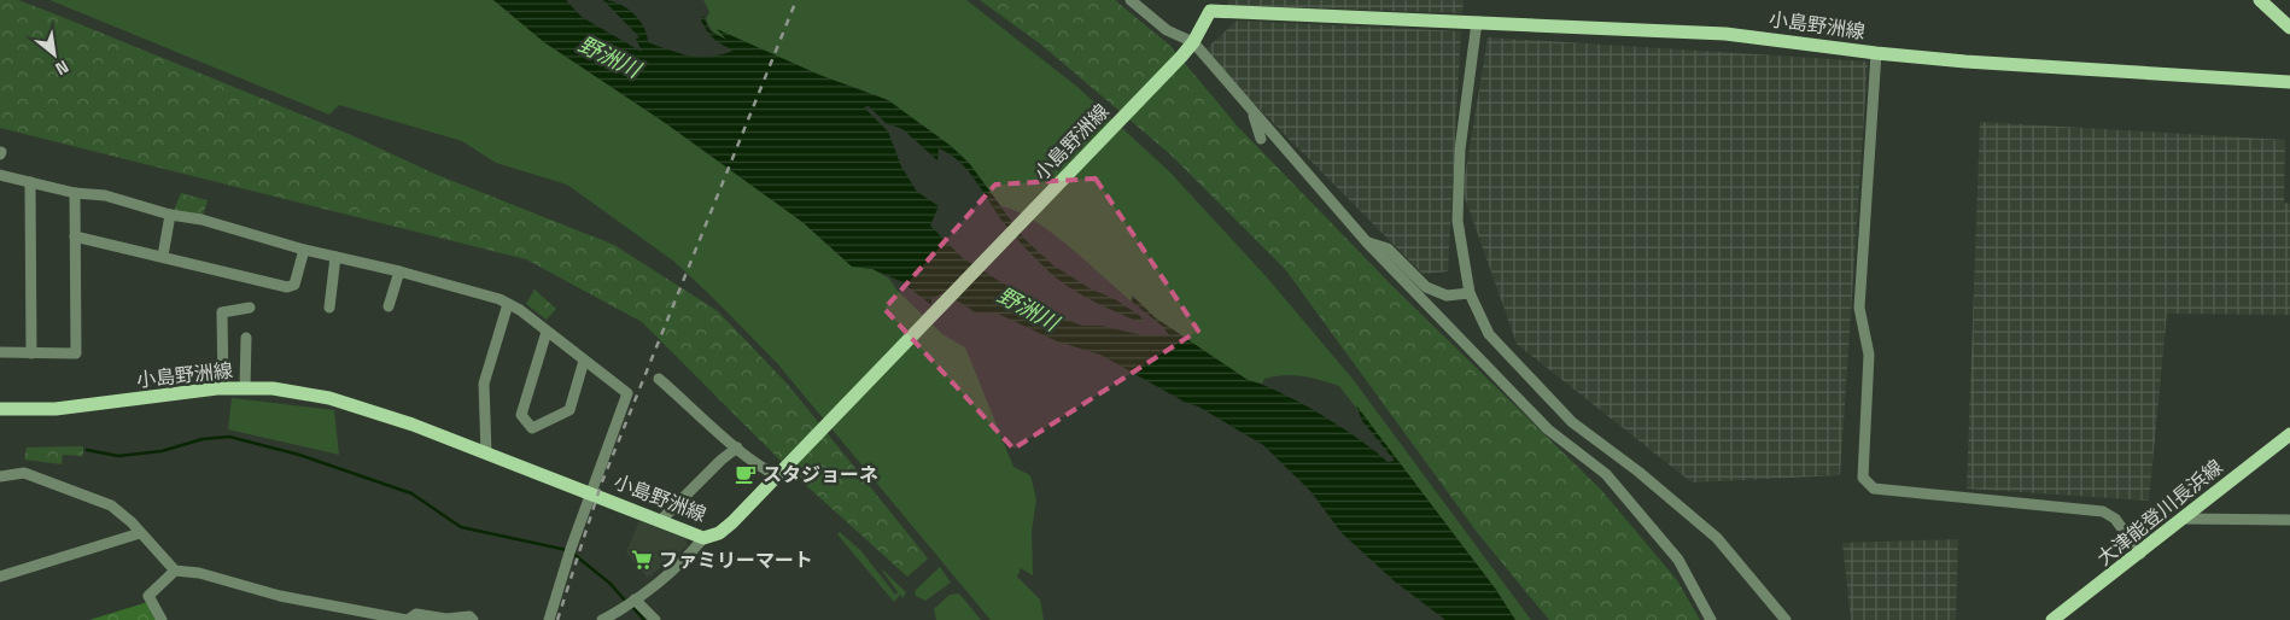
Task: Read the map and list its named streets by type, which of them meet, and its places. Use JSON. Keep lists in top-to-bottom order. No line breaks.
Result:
{"streets":{"main road":["小島野洲線","大津能登川長浜線"]},"water":["野洲川"],"places":{"cafe":["スタジョーネ"],"supermarket":["ファミリーマート"]},"north":"bottom right"}
